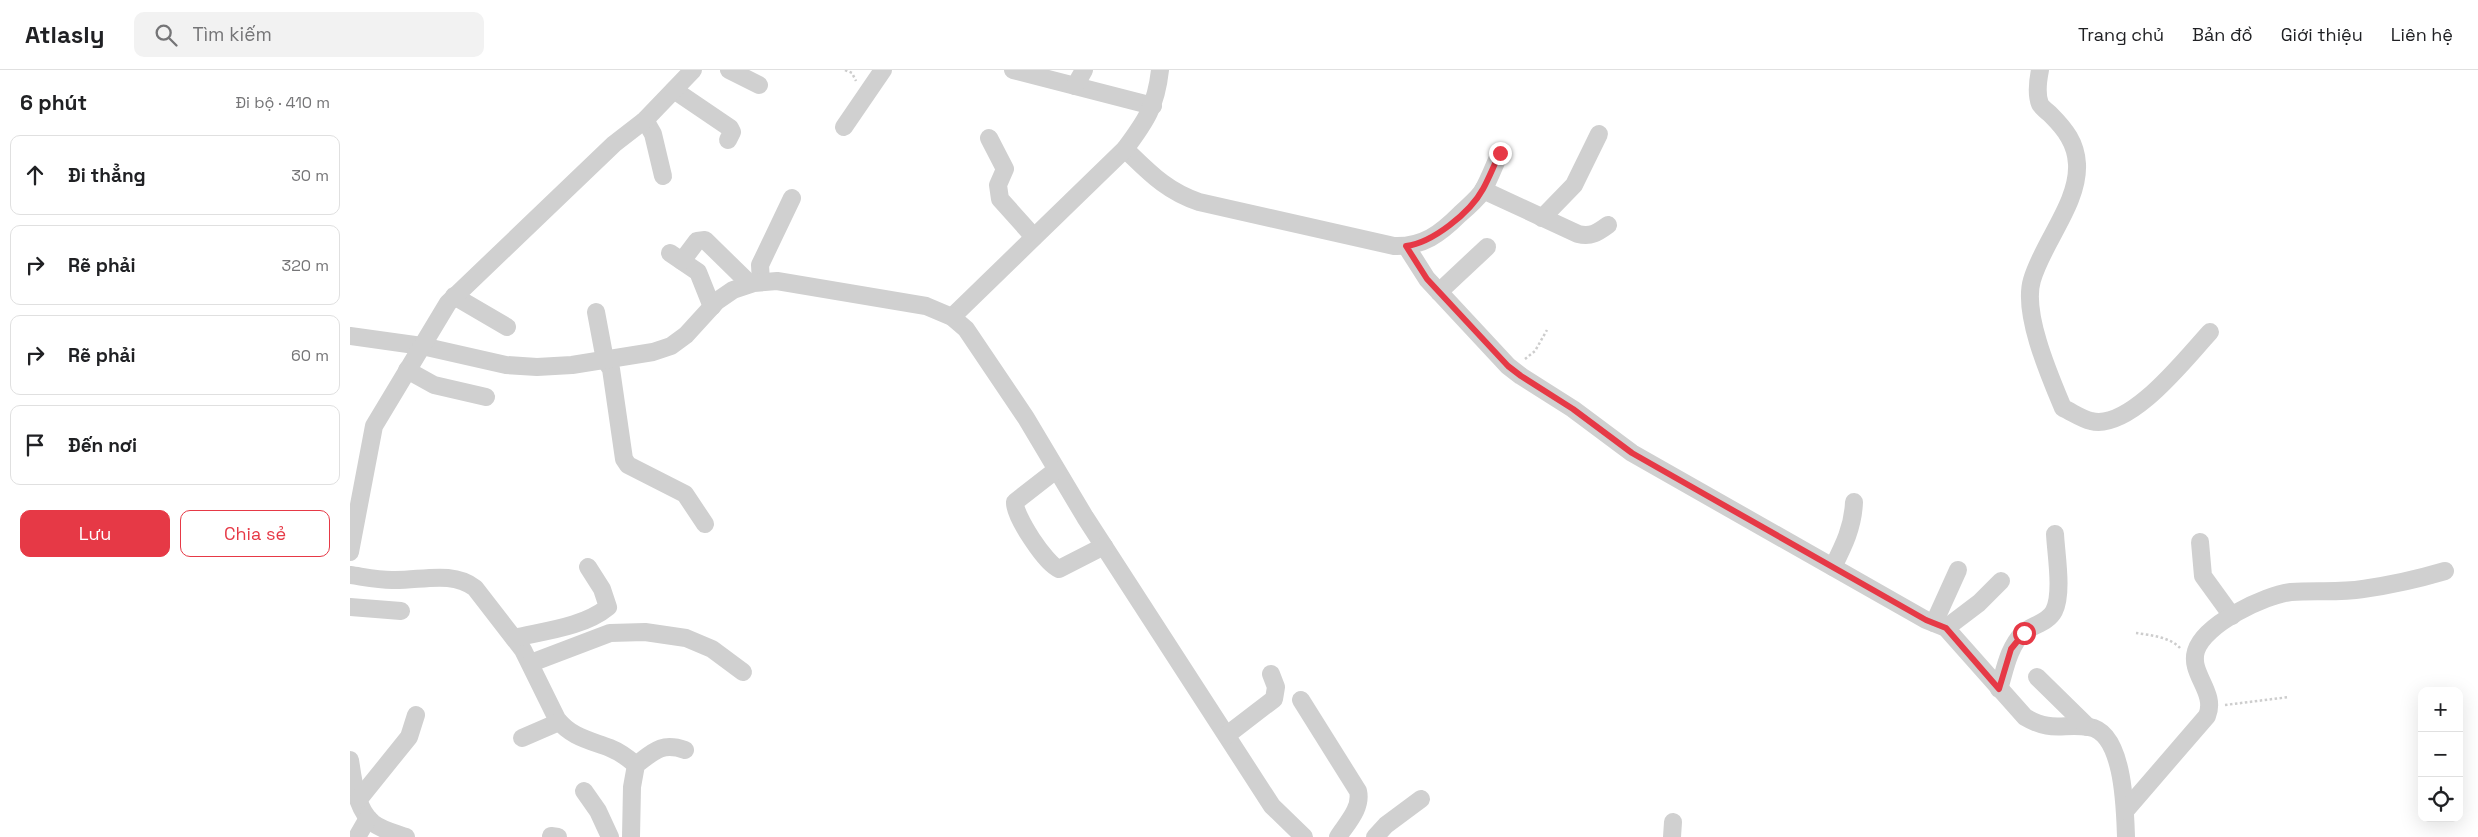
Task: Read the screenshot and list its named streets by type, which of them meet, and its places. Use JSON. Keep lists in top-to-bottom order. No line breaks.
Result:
{"page":{"header":"Atlasly","search":"Tìm kiếm","nav":["Trang chủ","Bản đồ","Giới thiệu","Liên hệ"],"heading":["6 phút","Đi bộ · 410 m"],"list":[["Đi thẳng","30 m"],["Rẽ phải","320 m"],["Rẽ phải","60 m"],"Đến nơi"],"buttons":["Lưu","Chia sẻ"],"map_buttons":["+","−"]}}
